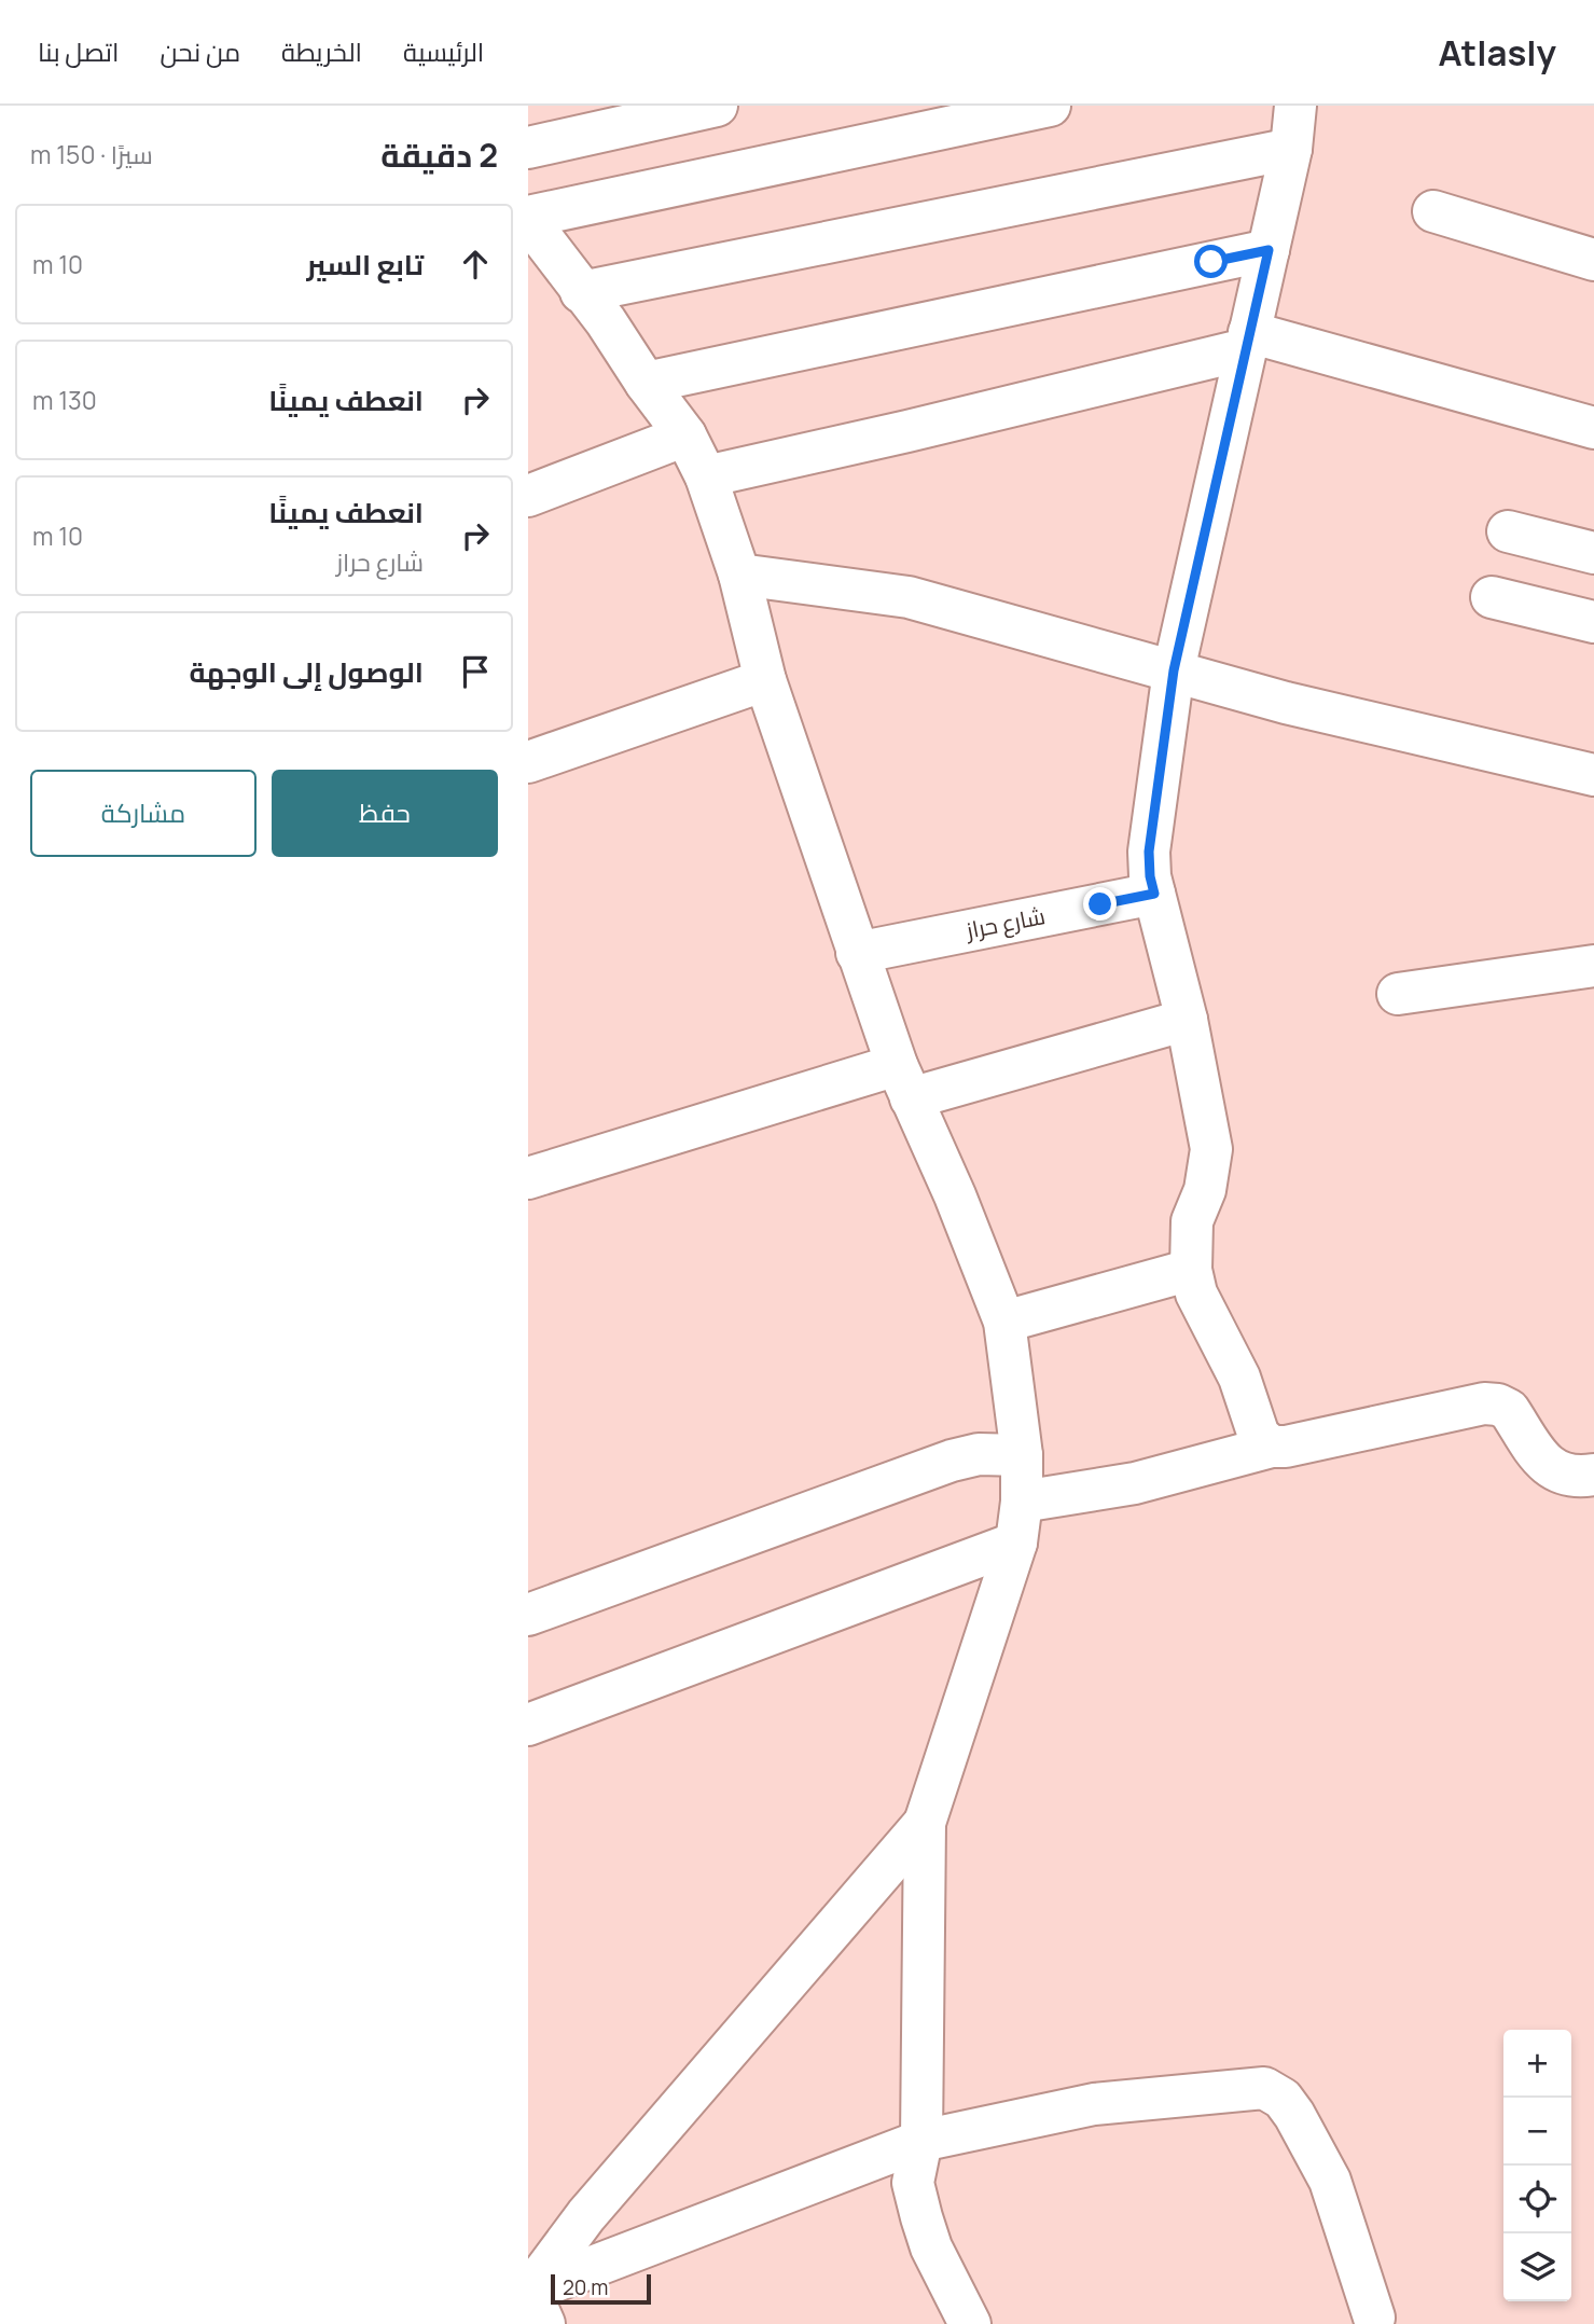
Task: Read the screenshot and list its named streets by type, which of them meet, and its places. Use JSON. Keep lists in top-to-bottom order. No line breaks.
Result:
{"streets":{"street":["شارع حراز"]},"scale_bar":"20 m","page":{"header":"Atlasly","nav":["الرئيسية","الخريطة","من نحن","اتصل بنا"],"heading":["2 دقيقة","سيرًا · 150 m"],"list":[["تابع السير","10 m"],["انعطف يمينًا","130 m"],["انعطف يمينًا","شارع حراز","10 m"],"الوصول إلى الوجهة"],"buttons":["حفظ","مشاركة"],"map_buttons":["+","−"],"scale":"20 m"}}
